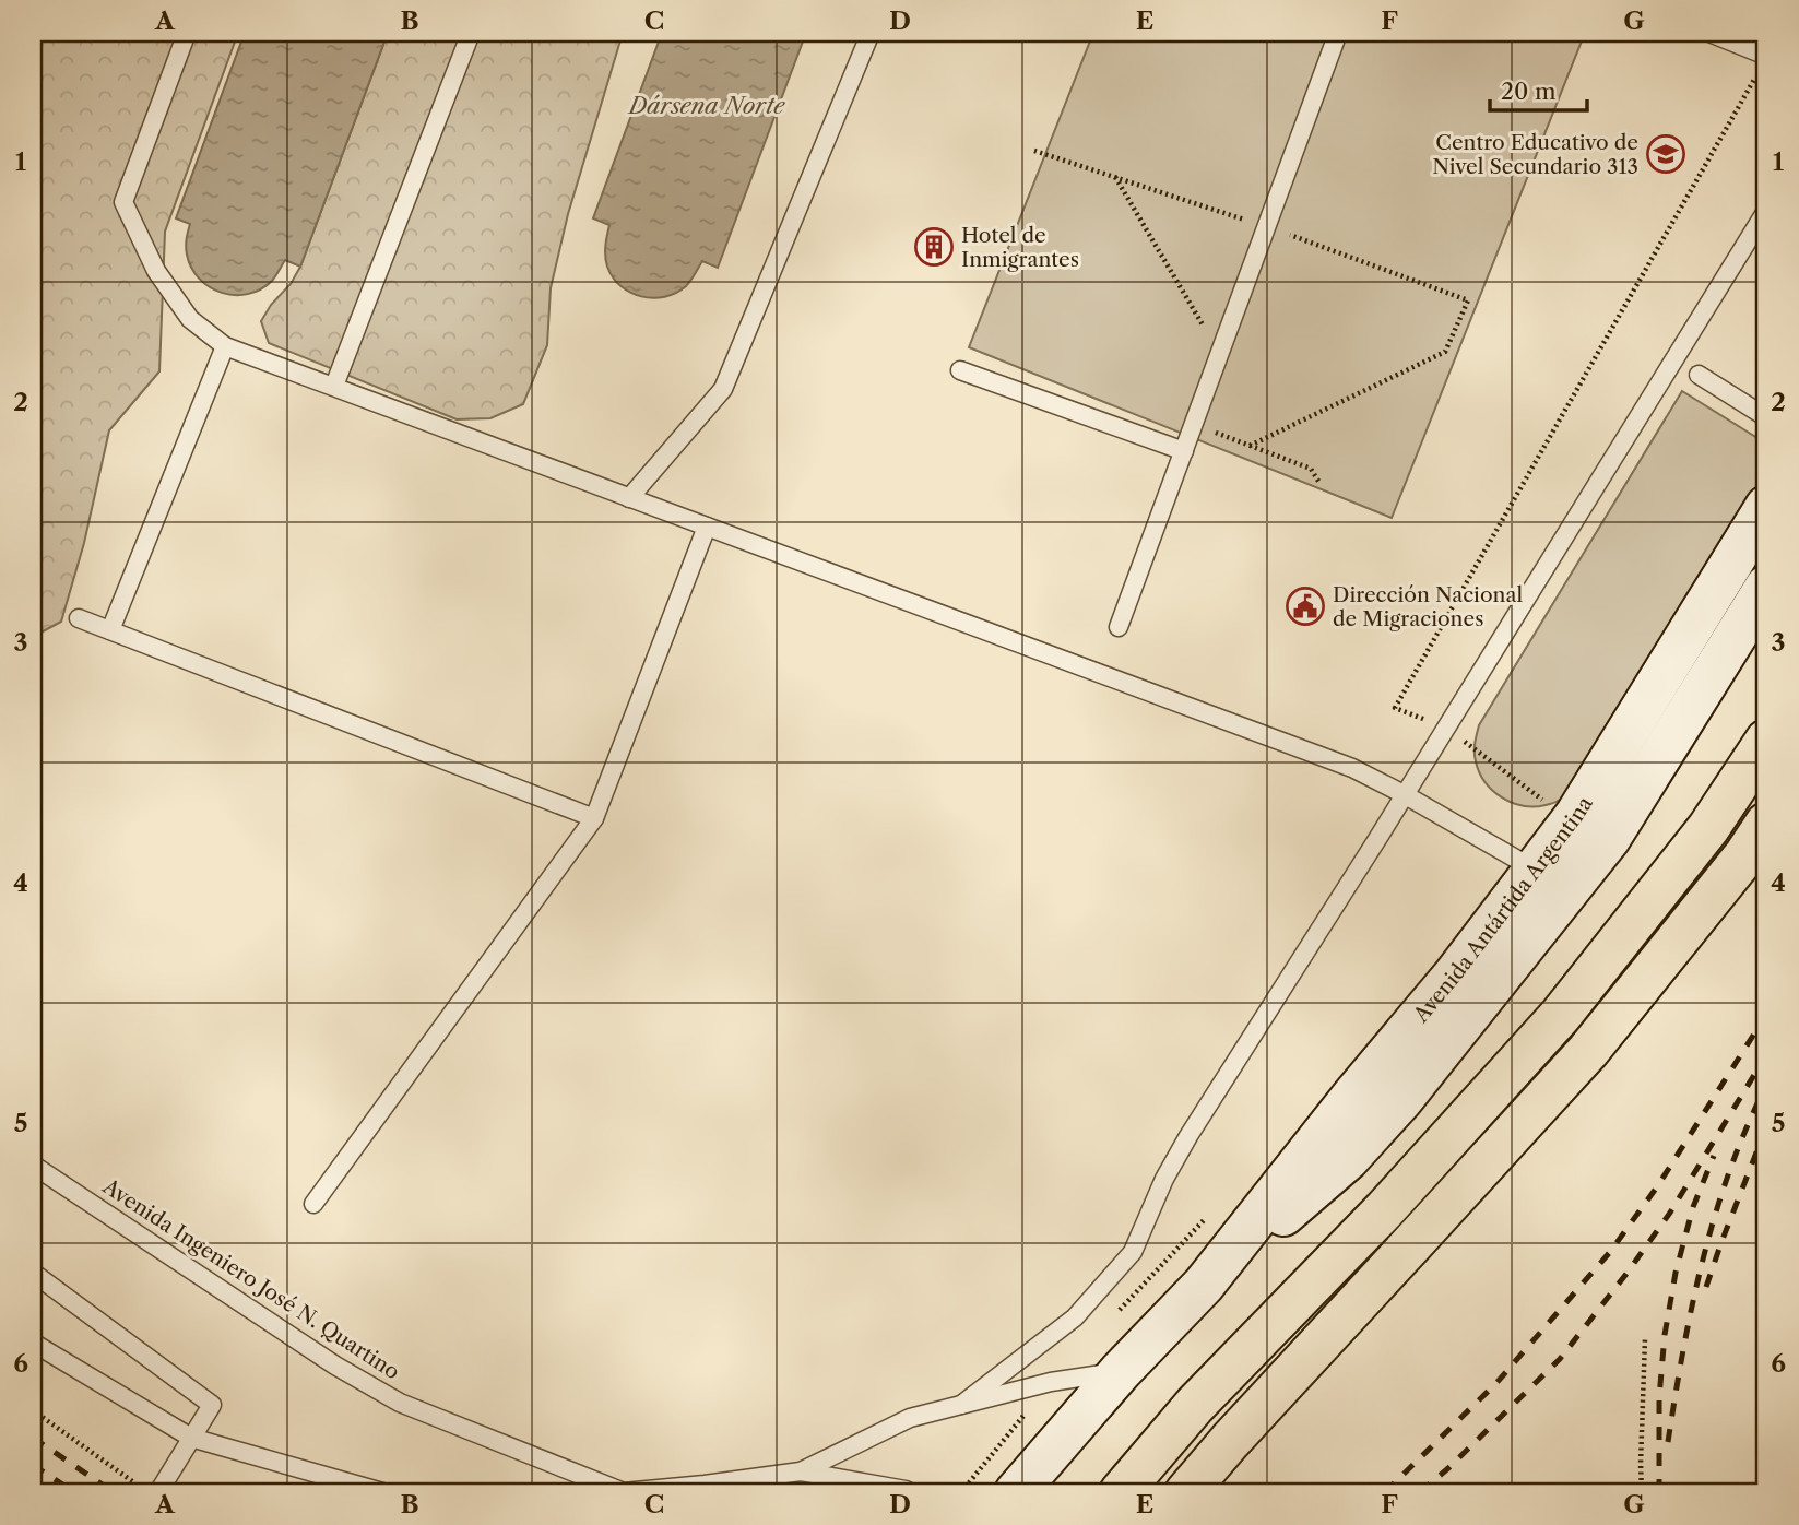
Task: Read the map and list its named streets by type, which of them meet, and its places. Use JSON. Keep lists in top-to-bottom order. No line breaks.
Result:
{"streets":{"main road":["Avenida Antártida Argentina"],"lane":["Avenida Ingeniero José N. Quartino"]},"crossings":[["Avenida Antártida Argentina","Avenida Ingeniero José N. Quartino"]],"water":["Dársena Norte"],"places":{"school or university":["Centro Educativo de Nivel Secundario 313"],"building":["Hotel de Inmigrantes"],"public building":["Dirección Nacional de Migraciones"]},"scale_bar":"20 m","grid":{"columns":["A","B","C","D","E","F","G"],"rows":["1","2","3","4","5","6"]}}
